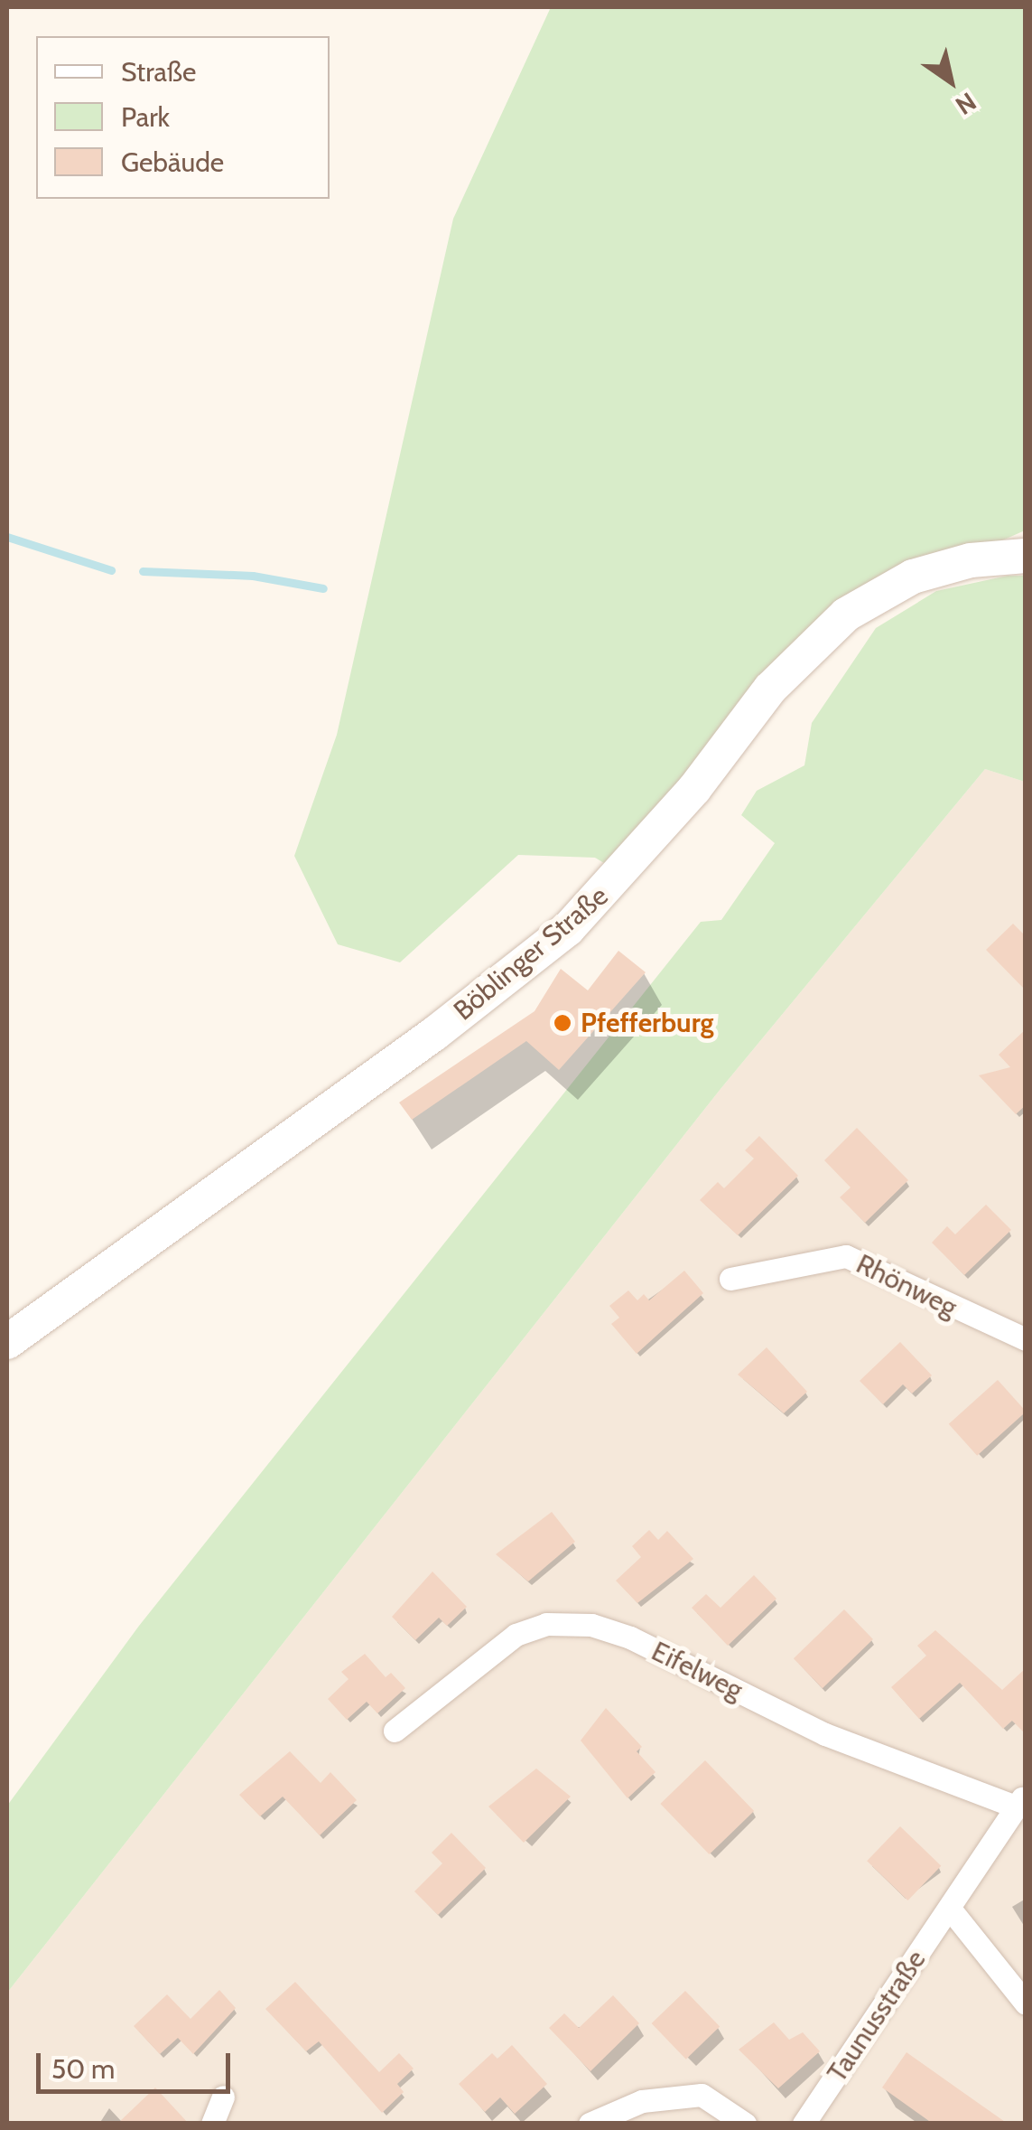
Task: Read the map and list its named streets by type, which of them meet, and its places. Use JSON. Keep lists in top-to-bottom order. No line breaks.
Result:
{"streets":{"main road":["Böblinger Straße"],"street":["Rhönweg","Eifelweg","Taunusstraße"]},"crossings":[["Eifelweg","Taunusstraße"]],"places":["Pfefferburg"],"legend":["Straße","Park","Gebäude"],"scale_bar":"50 m","north":"bottom right"}
